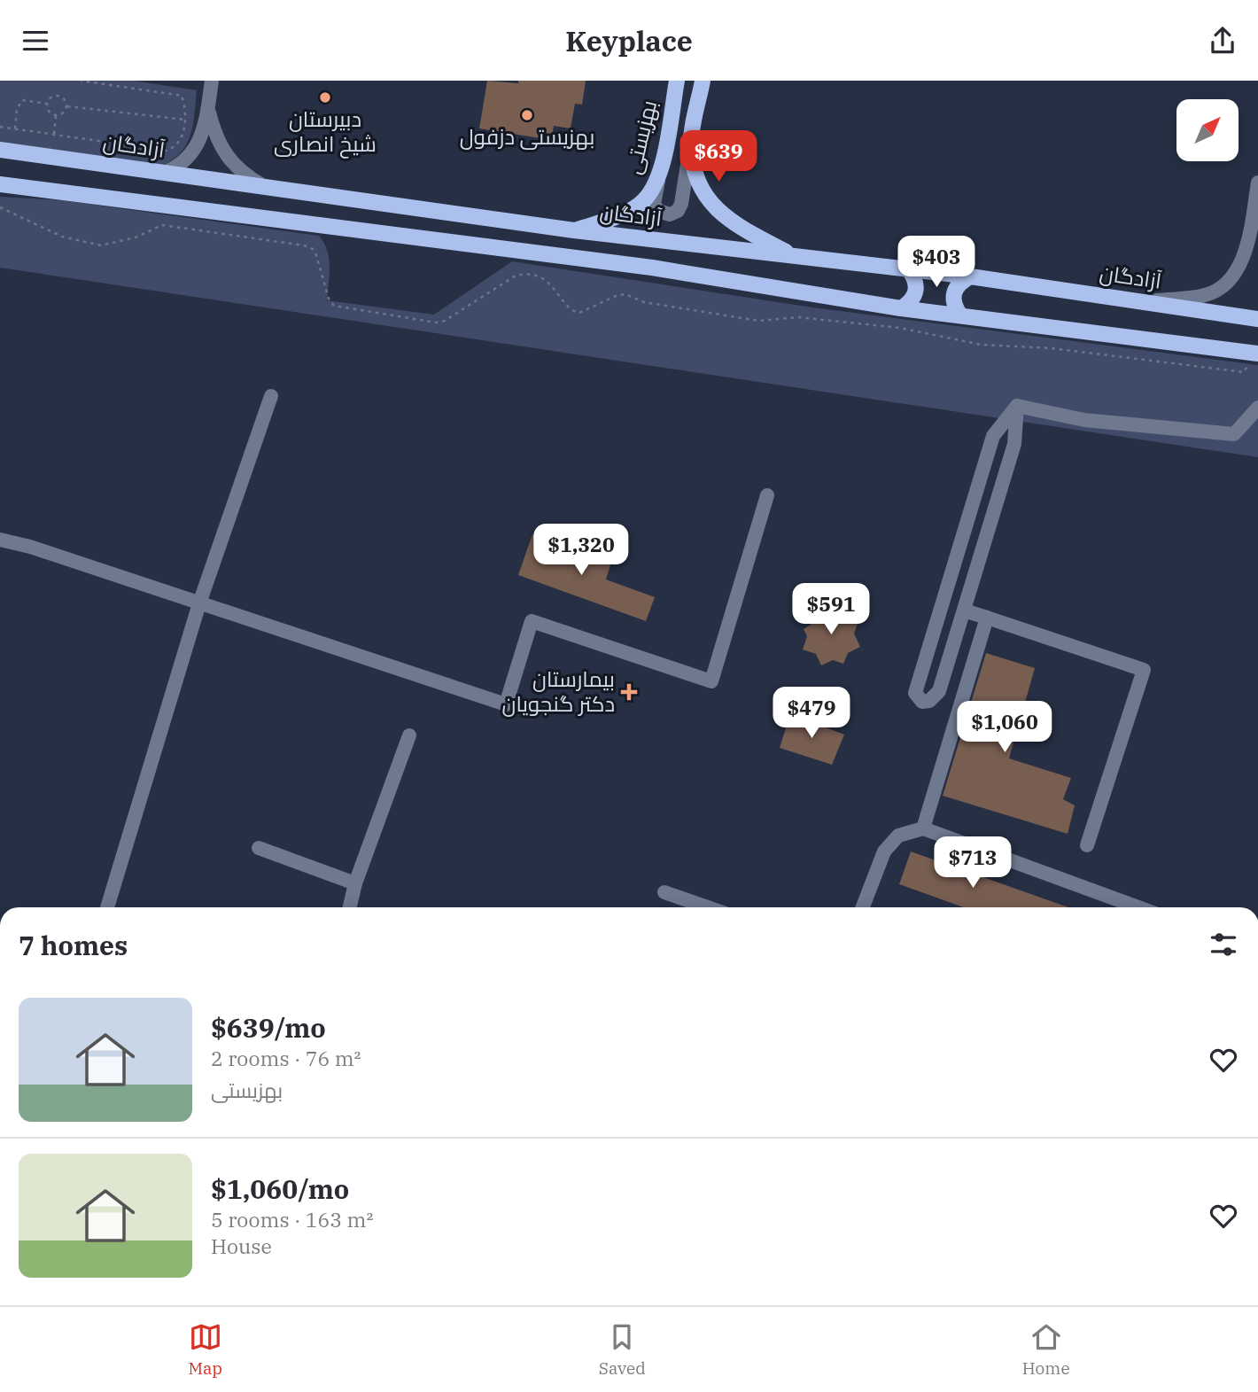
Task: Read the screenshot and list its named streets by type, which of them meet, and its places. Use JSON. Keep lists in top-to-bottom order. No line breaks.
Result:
{"streets":{"main road":["بهزیستی","آزادگان"]},"crossings":[["بهزیستی","آزادگان"]],"places":{"other":["دبیرستان شیخ انصاری","بهزیستی دزفول"],"health":["بیمارستان دکتر گنجویان"]},"north":"top right","page":{"header":"Keyplace","price":["$639","$403","$1,320","$591","$479","$1,060","$713"],"heading":"7 homes","list":[{"name":"$639/mo","note":"2 rooms · 76 m² · بهزیستی"},{"name":"$1,060/mo","note":"5 rooms · 163 m² · House"}],"tabs":["Map","Saved","Home"]}}
